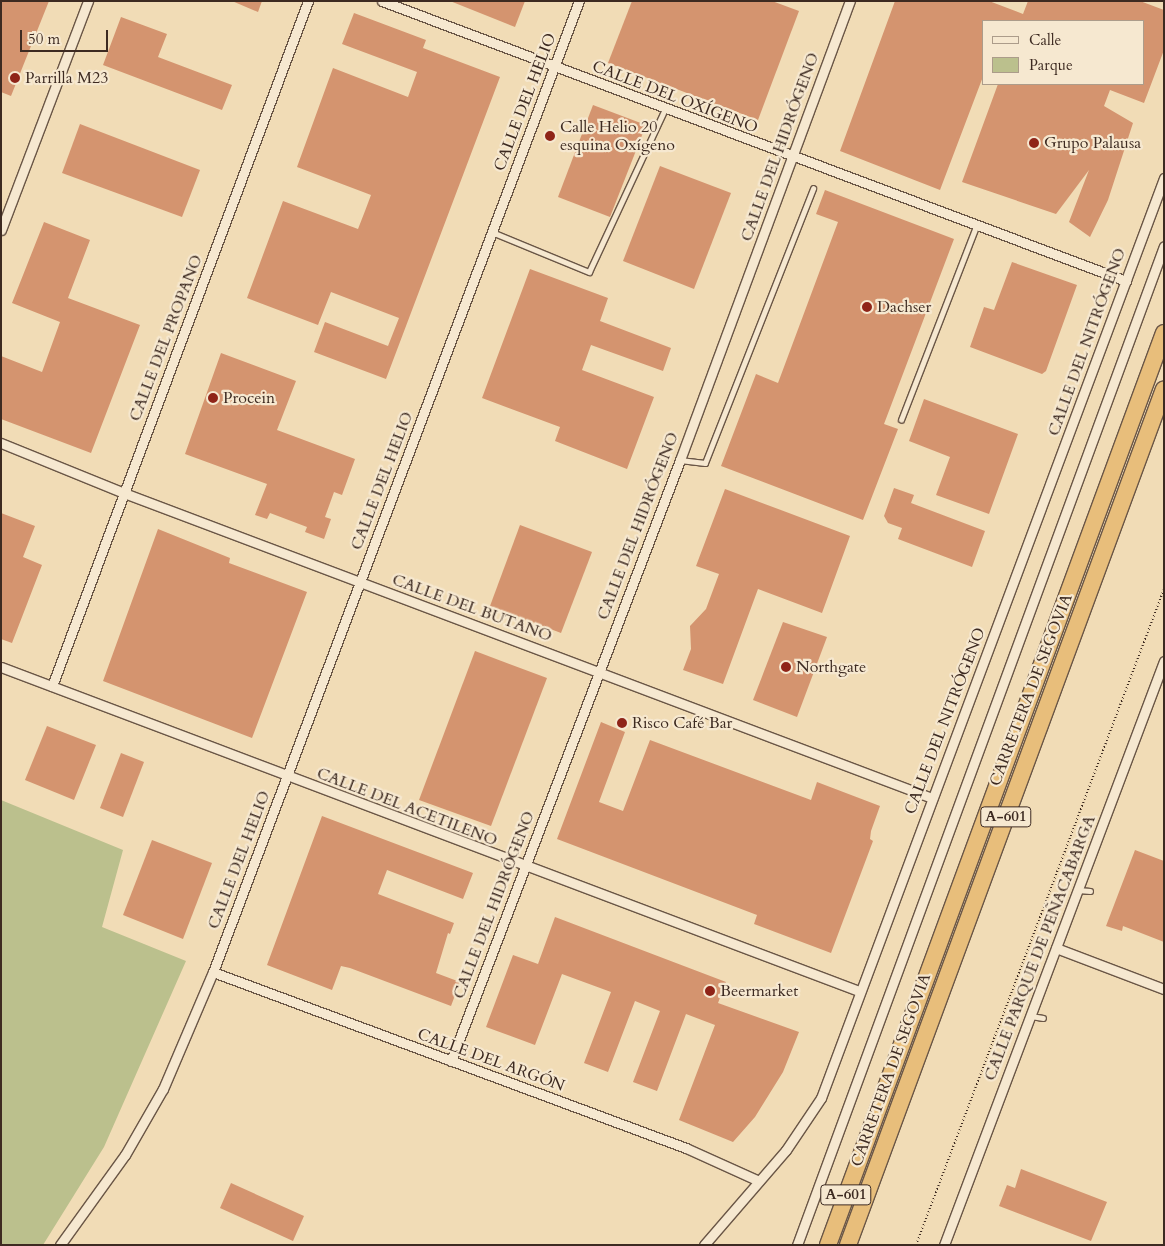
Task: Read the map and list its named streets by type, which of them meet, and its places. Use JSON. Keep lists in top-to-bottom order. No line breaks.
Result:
{"streets":{"highway":["CARRETERA DE SEGOVIA","A-601"],"street":["CALLE DEL OXÍGENO","CALLE DEL HELIO","CALLE DEL HIDRÓGENO","CALLE DEL PROPANO","CALLE DEL NITRÓGENO","CALLE DEL BUTANO","CALLE DEL ACETILENO","CALLE PARQUE DE PEÑACABARGA","CALLE DEL ARGÓN"]},"crossings":[["CALLE DEL OXÍGENO","CALLE DEL HELIO"],["CALLE DEL OXÍGENO","CALLE DEL HIDRÓGENO"],["CALLE DEL OXÍGENO","CALLE DEL NITRÓGENO"],["CALLE DEL HELIO","CALLE DEL BUTANO"],["CALLE DEL HELIO","CALLE DEL ACETILENO"],["CALLE DEL HELIO","CALLE DEL ARGÓN"],["CALLE DEL HIDRÓGENO","CALLE DEL BUTANO"],["CALLE DEL HIDRÓGENO","CALLE DEL ACETILENO"],["CALLE DEL HIDRÓGENO","CALLE DEL ARGÓN"],["CALLE DEL PROPANO","CALLE DEL BUTANO"],["CALLE DEL PROPANO","CALLE DEL ACETILENO"],["CALLE DEL NITRÓGENO","CALLE DEL BUTANO"],["CALLE DEL NITRÓGENO","CALLE DEL ACETILENO"],["CALLE DEL NITRÓGENO","CALLE DEL ARGÓN"]],"places":["Parrilla M23","Calle Helio 20 esquina Oxígeno","Grupo Palausa","Dachser","Procein","Northgate","Risco Café Bar","Beermarket"],"legend":["Calle","Parque"],"scale_bar":"50 m"}
